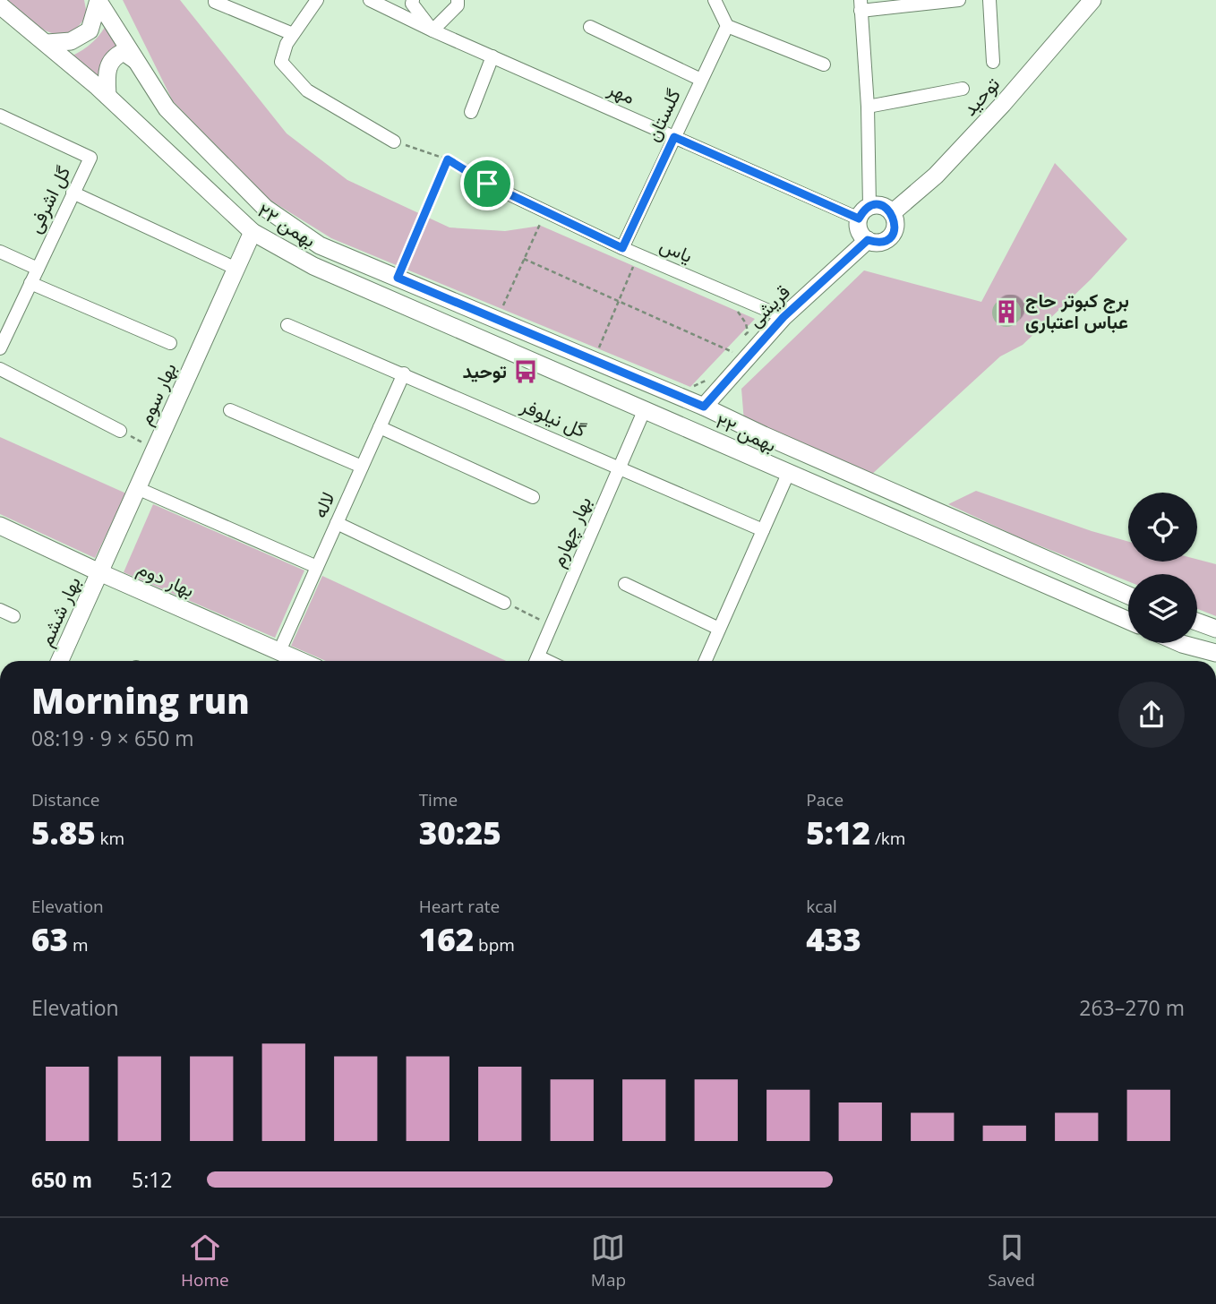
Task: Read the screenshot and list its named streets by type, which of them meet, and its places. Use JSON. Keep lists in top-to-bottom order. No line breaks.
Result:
{"streets":{"main road":["توحید","۲۲ بهمن","قریشی","بهار سوم","بهار دوم","بهار ششم"],"street":["مهر","گلستان","گل اشرفی","یاس","گل نیلوفر","لاله","بهار چهارم"]},"crossings":[["مهر","توحید"],["مهر","گلستان"],["مهر","قریشی"],["توحید","قریشی"],["گلستان","یاس"],["۲۲ بهمن","قریشی"],["۲۲ بهمن","بهار سوم"],["۲۲ بهمن","بهار چهارم"],["یاس","قریشی"],["بهار سوم","بهار دوم"],["بهار سوم","بهار ششم"],["گل نیلوفر","لاله"],["گل نیلوفر","بهار چهارم"],["لاله","بهار دوم"],["بهار دوم","بهار ششم"]],"places":{"building":["برج کبوتر حاج عباس اعتباری"],"bus stop":["توحید"]},"page":{"heading":["Morning run","08:19 · 9 × 650 m"],"stats":[["Distance","5.85 km"],["Time","30:25"],["Pace","5:12 /km"],["Elevation","63 m"],["Heart rate","162 bpm"],["kcal","433"]],"chart":["Elevation","263–270 m"],"list":[{"name":"650 m","note":"5:12"}],"tabs":["Home","Map","Saved"]}}
